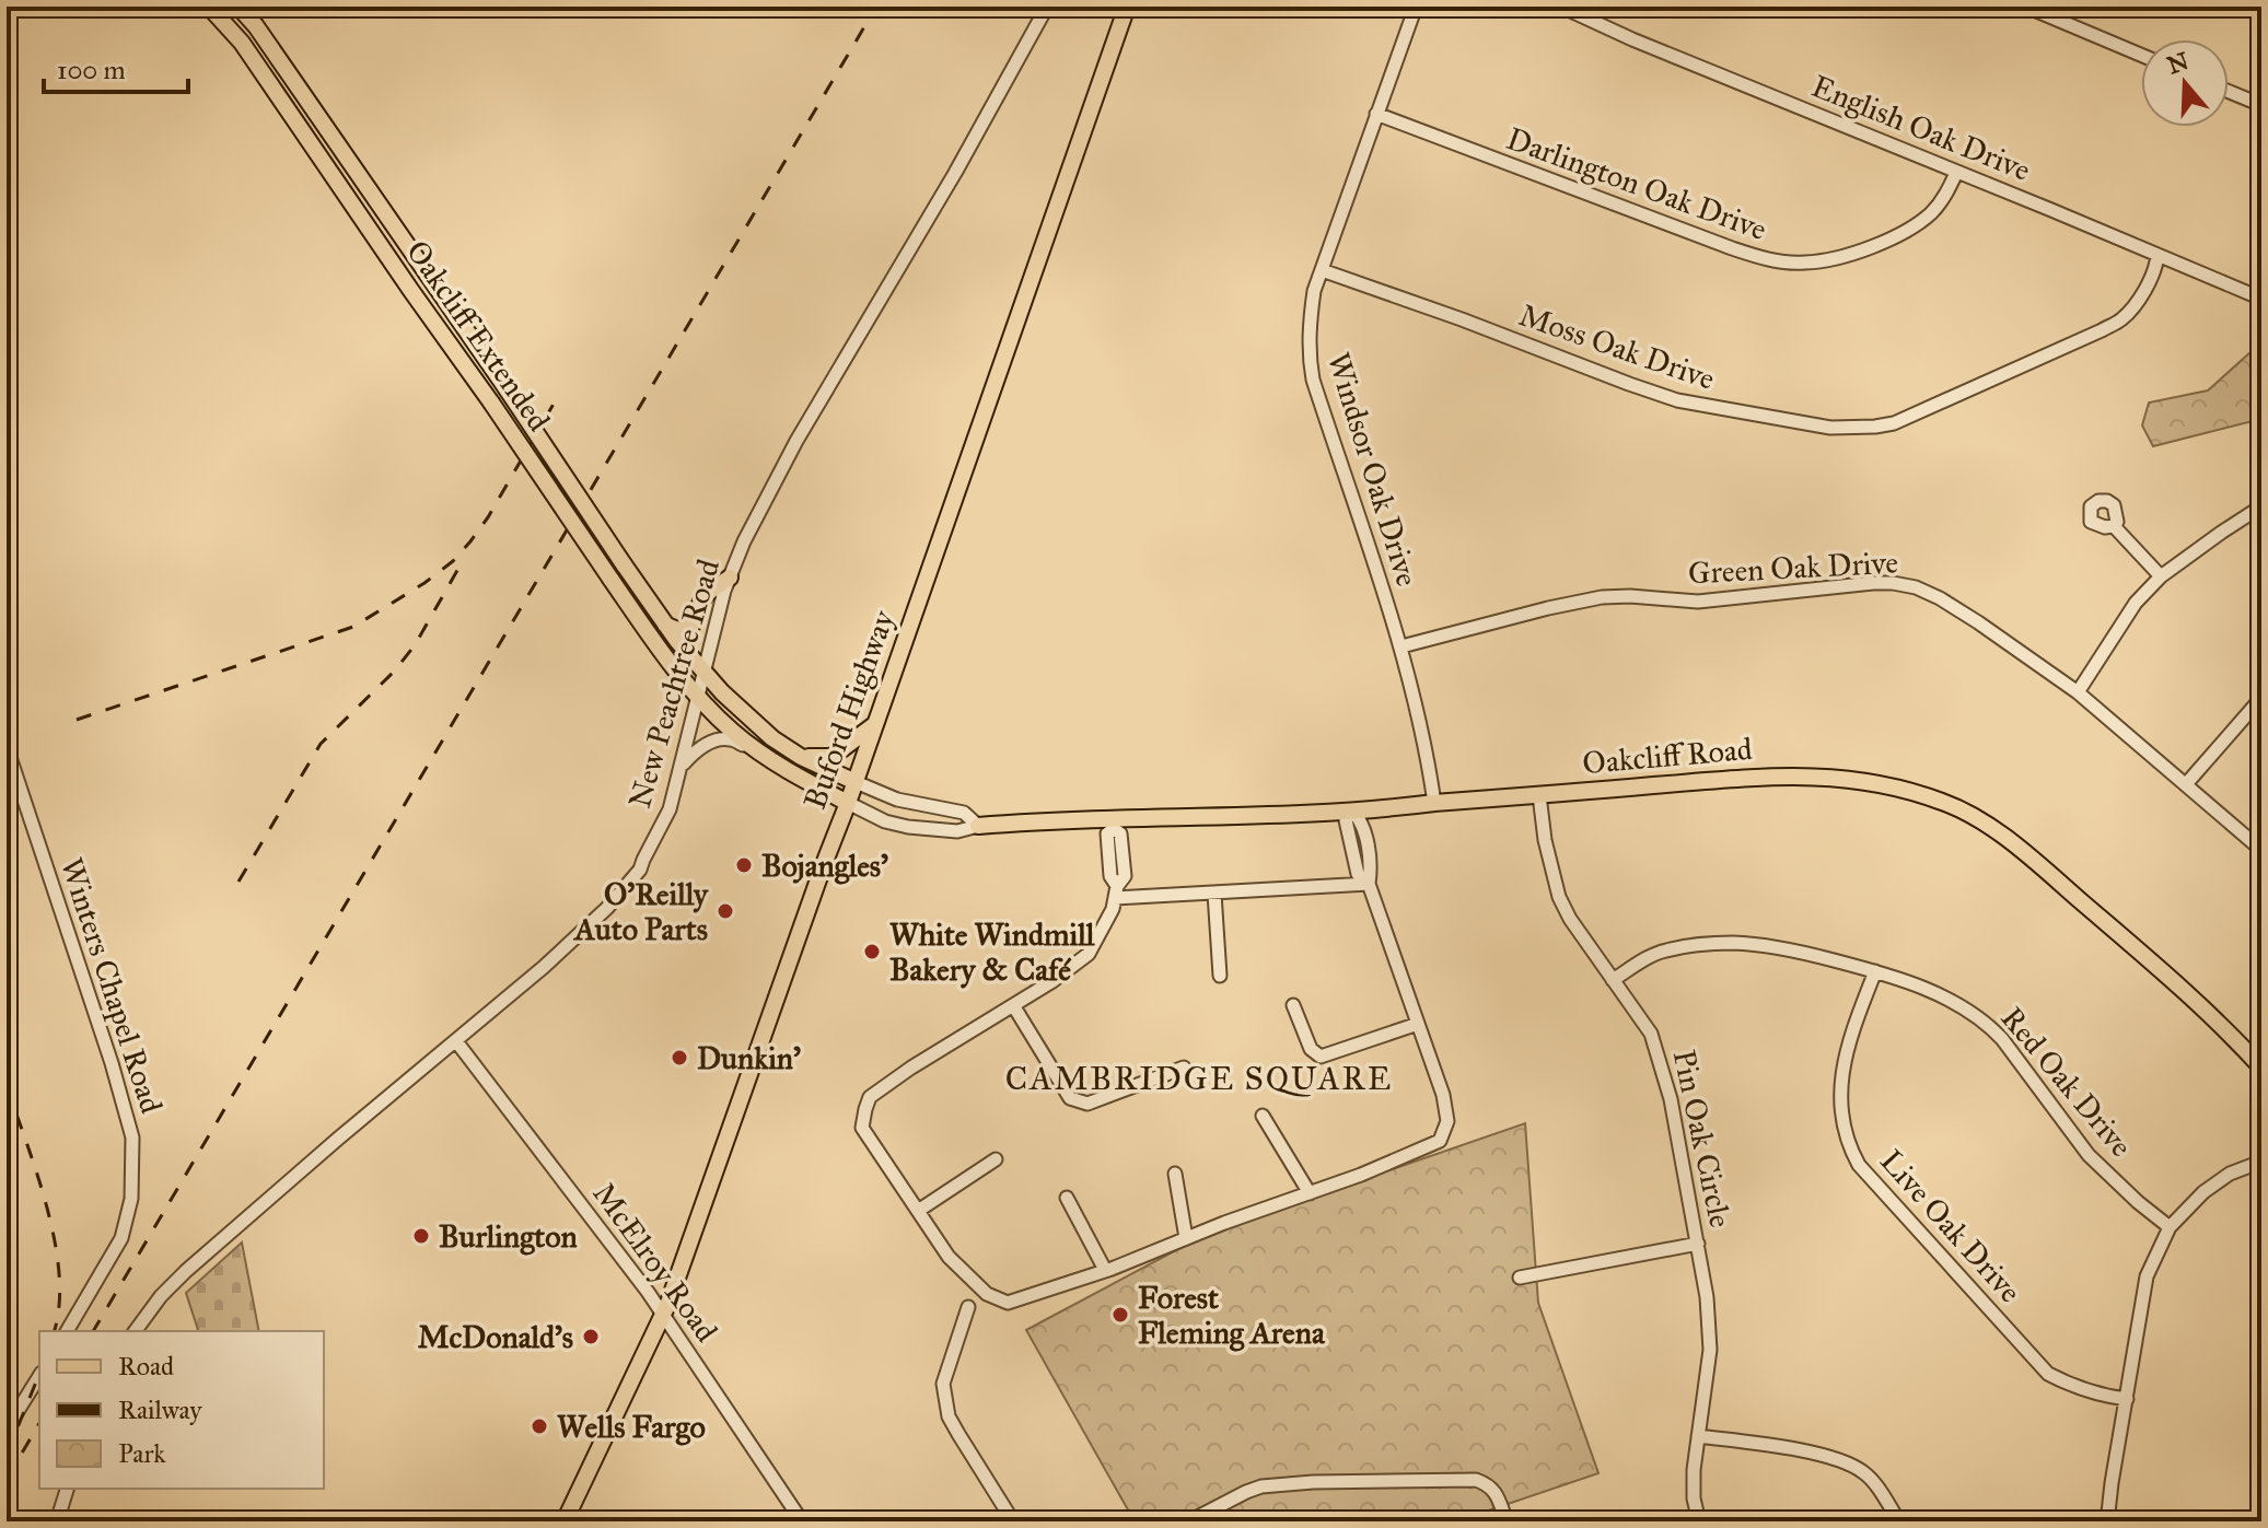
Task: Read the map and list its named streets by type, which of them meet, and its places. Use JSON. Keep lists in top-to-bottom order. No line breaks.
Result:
{"streets":{"main road":["Oakcliff Extended","Buford Highway","Oakcliff Road"],"street":["English Oak Drive","Darlington Oak Drive","Moss Oak Drive","Windsor Oak Drive","Green Oak Drive","New Peachtree Road","Winters Chapel Road","Red Oak Drive","Pin Oak Circle","Live Oak Drive","McElroy Road"]},"crossings":[["English Oak Drive","Darlington Oak Drive"],["English Oak Drive","Moss Oak Drive"],["Darlington Oak Drive","Windsor Oak Drive"],["Oakcliff Extended","New Peachtree Road"],["Oakcliff Extended","Oakcliff Road"],["Moss Oak Drive","Windsor Oak Drive"],["Windsor Oak Drive","Green Oak Drive"],["Windsor Oak Drive","Oakcliff Road"],["New Peachtree Road","Oakcliff Road"],["New Peachtree Road","McElroy Road"],["Buford Highway","Oakcliff Road"],["Buford Highway","McElroy Road"],["Oakcliff Road","Pin Oak Circle"],["Red Oak Drive","Pin Oak Circle"],["Red Oak Drive","Live Oak Drive"]],"districts":["CAMBRIDGE SQUARE"],"places":["Bojangles'","O'Reilly Auto Parts","White Windmill Bakery & Café","Dunkin'","Burlington","Forest Fleming Arena","McDonald's","Wells Fargo"],"legend":["Road","Railway","Park"],"scale_bar":"100 m","north":"top"}
